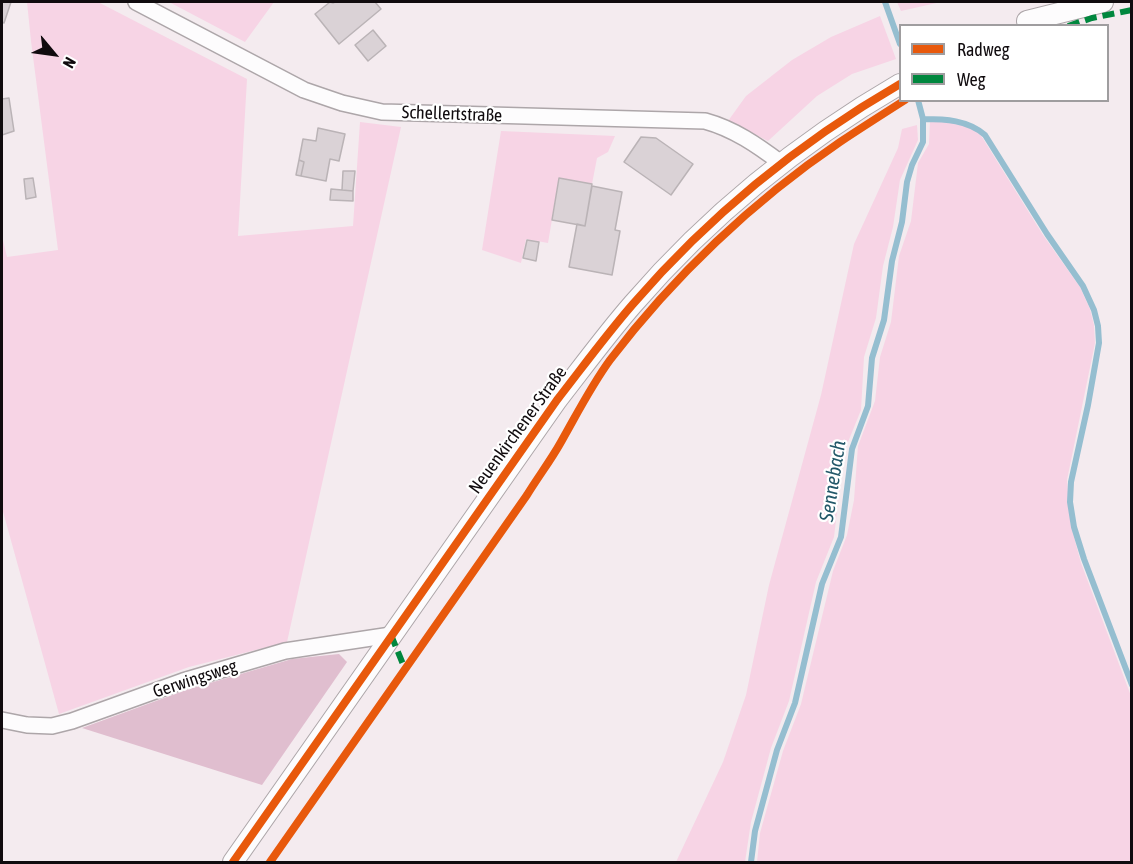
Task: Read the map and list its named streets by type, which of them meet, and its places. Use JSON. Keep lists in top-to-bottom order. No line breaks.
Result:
{"streets":{"street":["Schellertstraße","Neuenkirchener Straße","Gerwingsweg"]},"crossings":[["Schellertstraße","Neuenkirchener Straße"],["Neuenkirchener Straße","Gerwingsweg"]],"water":["Sennebach"],"legend":["Radweg","Weg"],"north":"bottom right"}
